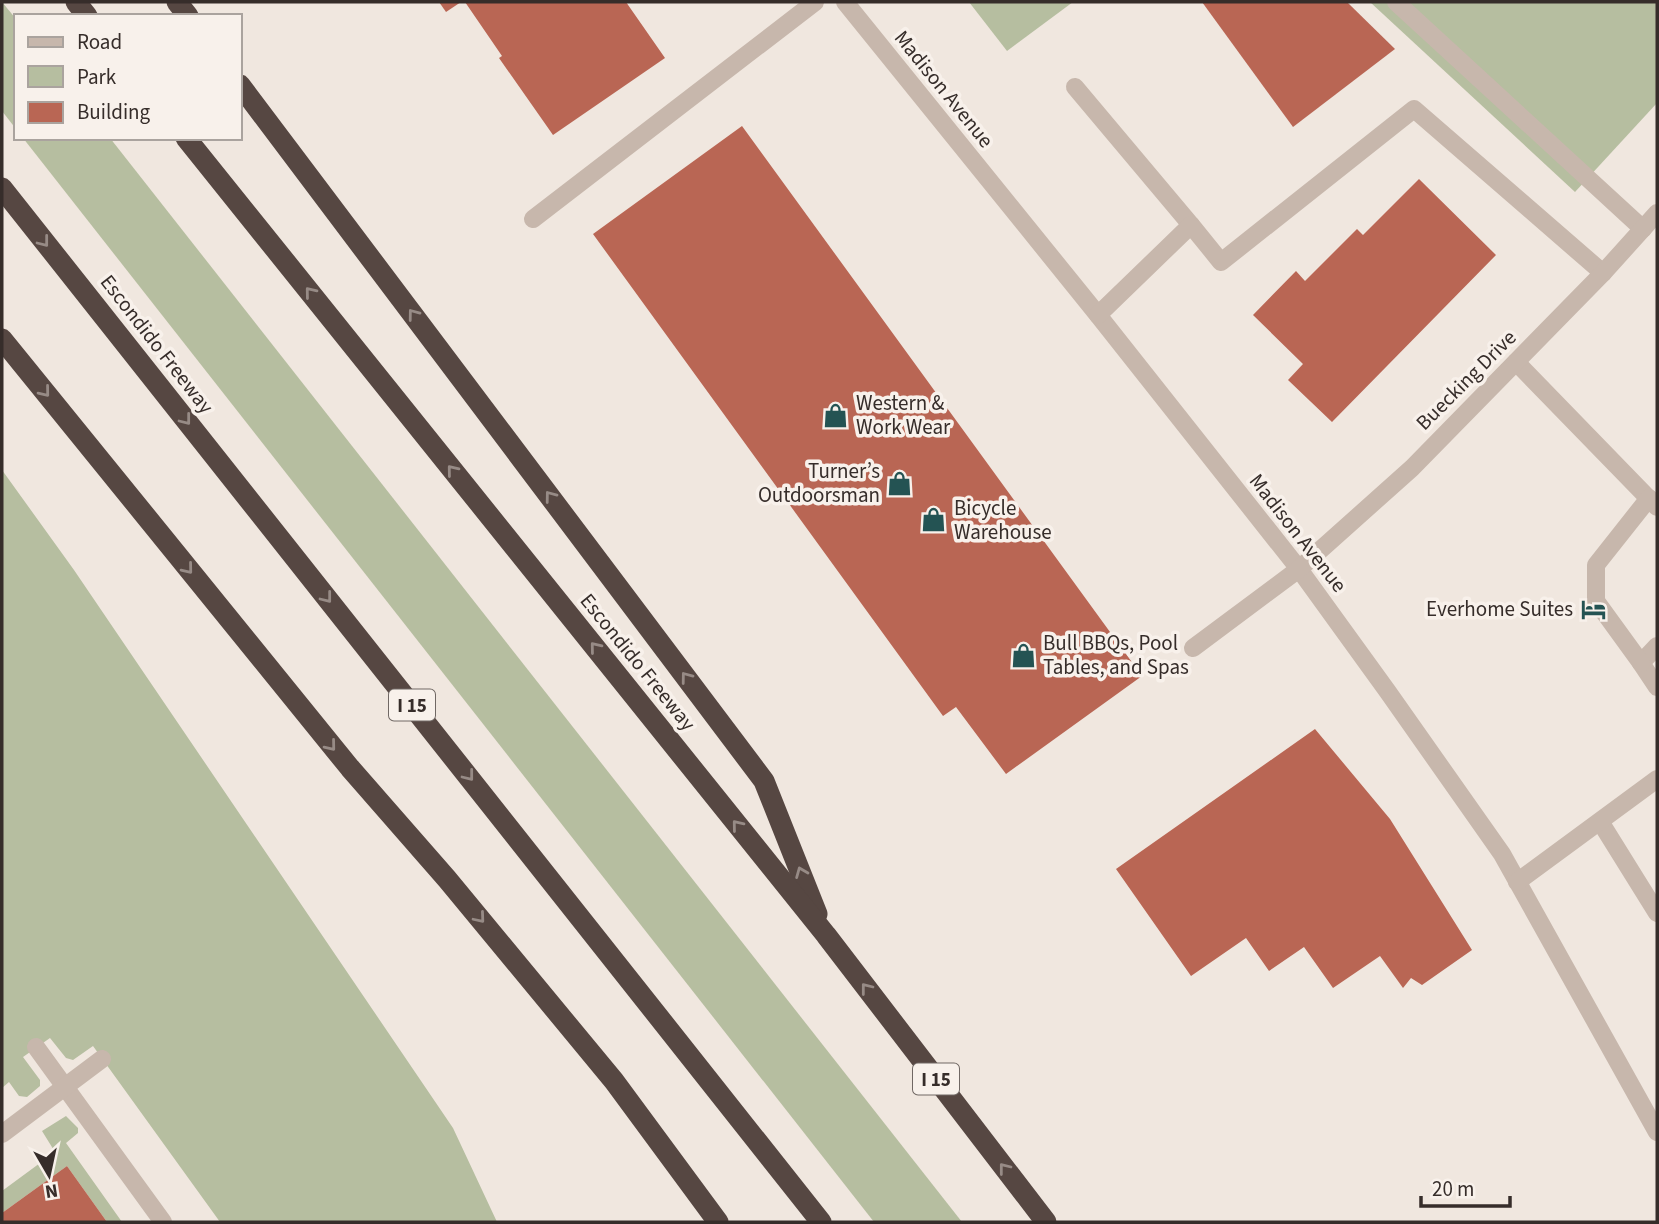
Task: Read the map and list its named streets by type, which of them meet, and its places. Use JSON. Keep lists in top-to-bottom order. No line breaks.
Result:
{"streets":{"highway":["Escondido Freeway","I 15"],"street":["Madison Avenue","Buecking Drive"]},"crossings":[["Madison Avenue","Buecking Drive"]],"places":{"shop":["Western & Work Wear","Turner’s Outdoorsman","Bicycle Warehouse","Bull BBQs, Pool Tables, and Spas"],"hotel":["Everhome Suites"]},"legend":["Road","Park","Building"],"scale_bar":"20 m","north":"bottom"}
